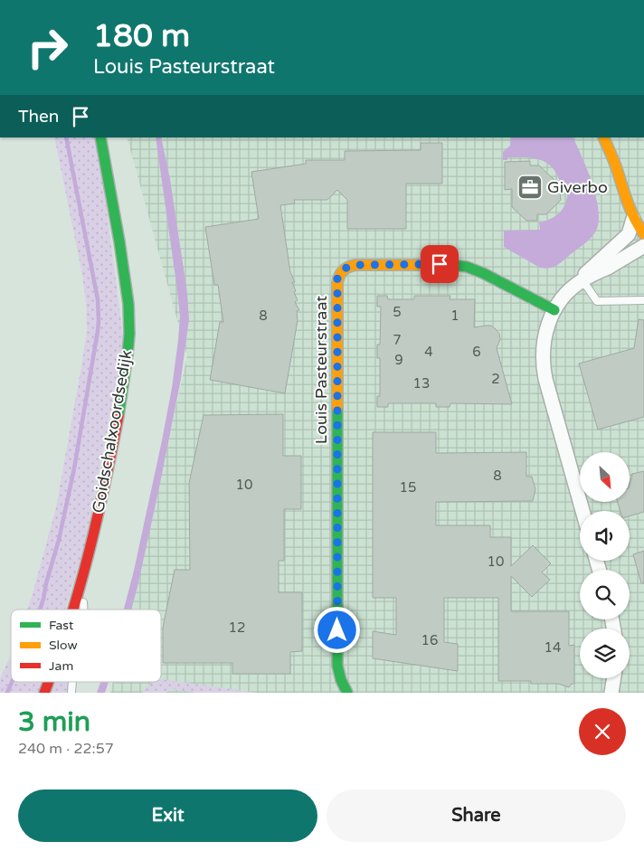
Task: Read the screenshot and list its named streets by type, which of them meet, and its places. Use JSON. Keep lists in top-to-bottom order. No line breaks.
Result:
{"streets":{"street":["Louis Pasteurstraat","Goidschalxoordsedijk"]},"places":{"office":["Giverbo"]},"house_numbers":["5","8","1","7","4","6","9","2","13","8","10","15","10","12","16","14"],"legend":["Fast","Slow","Jam"],"north":"bottom right","page":{"turn":["180 m","Louis Pasteurstraat"],"then":"Then","heading":["3 min","240 m · 22:57"],"buttons":["Exit","Share"]}}
